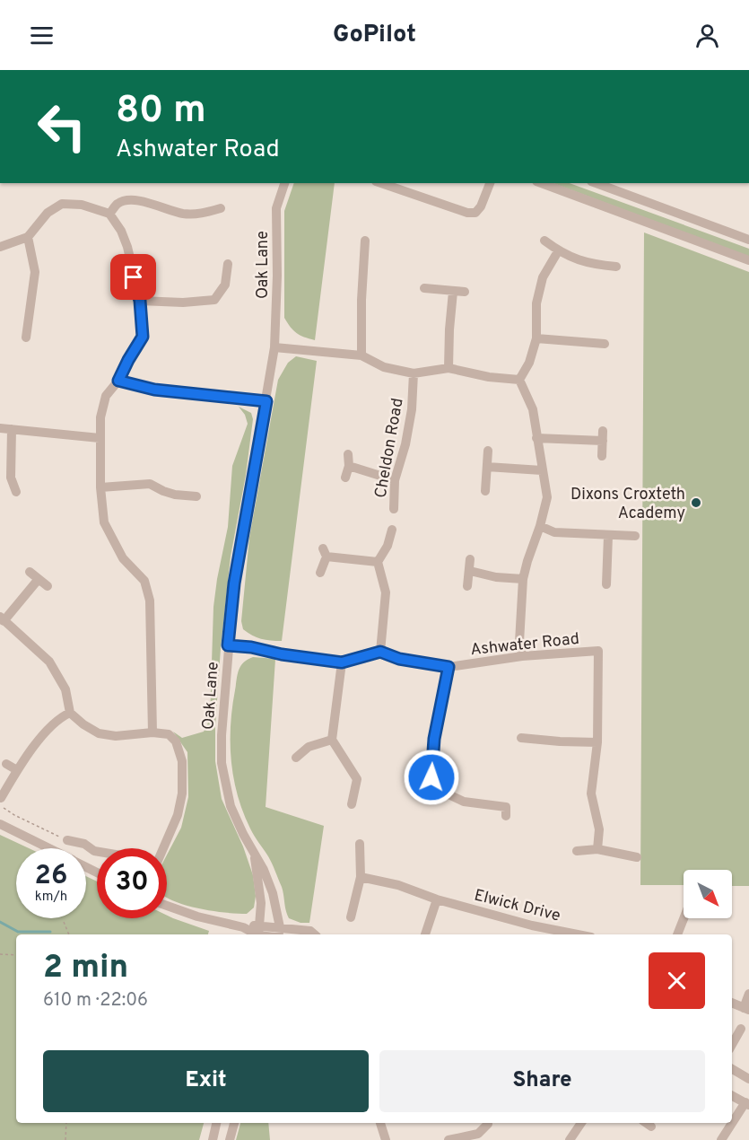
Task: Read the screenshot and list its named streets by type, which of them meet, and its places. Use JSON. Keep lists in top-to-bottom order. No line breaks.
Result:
{"streets":{"street":["Oak Lane","Cheldon Road","Ashwater Road","Elwick Drive"]},"places":["Dixons Croxteth Academy"],"north":"bottom right","page":{"header":"GoPilot","turn":["80 m","Ashwater Road"],"speed":"26 km/h","limit":"30","heading":["2 min","610 m · 22:06"],"buttons":["Exit","Share"]}}
